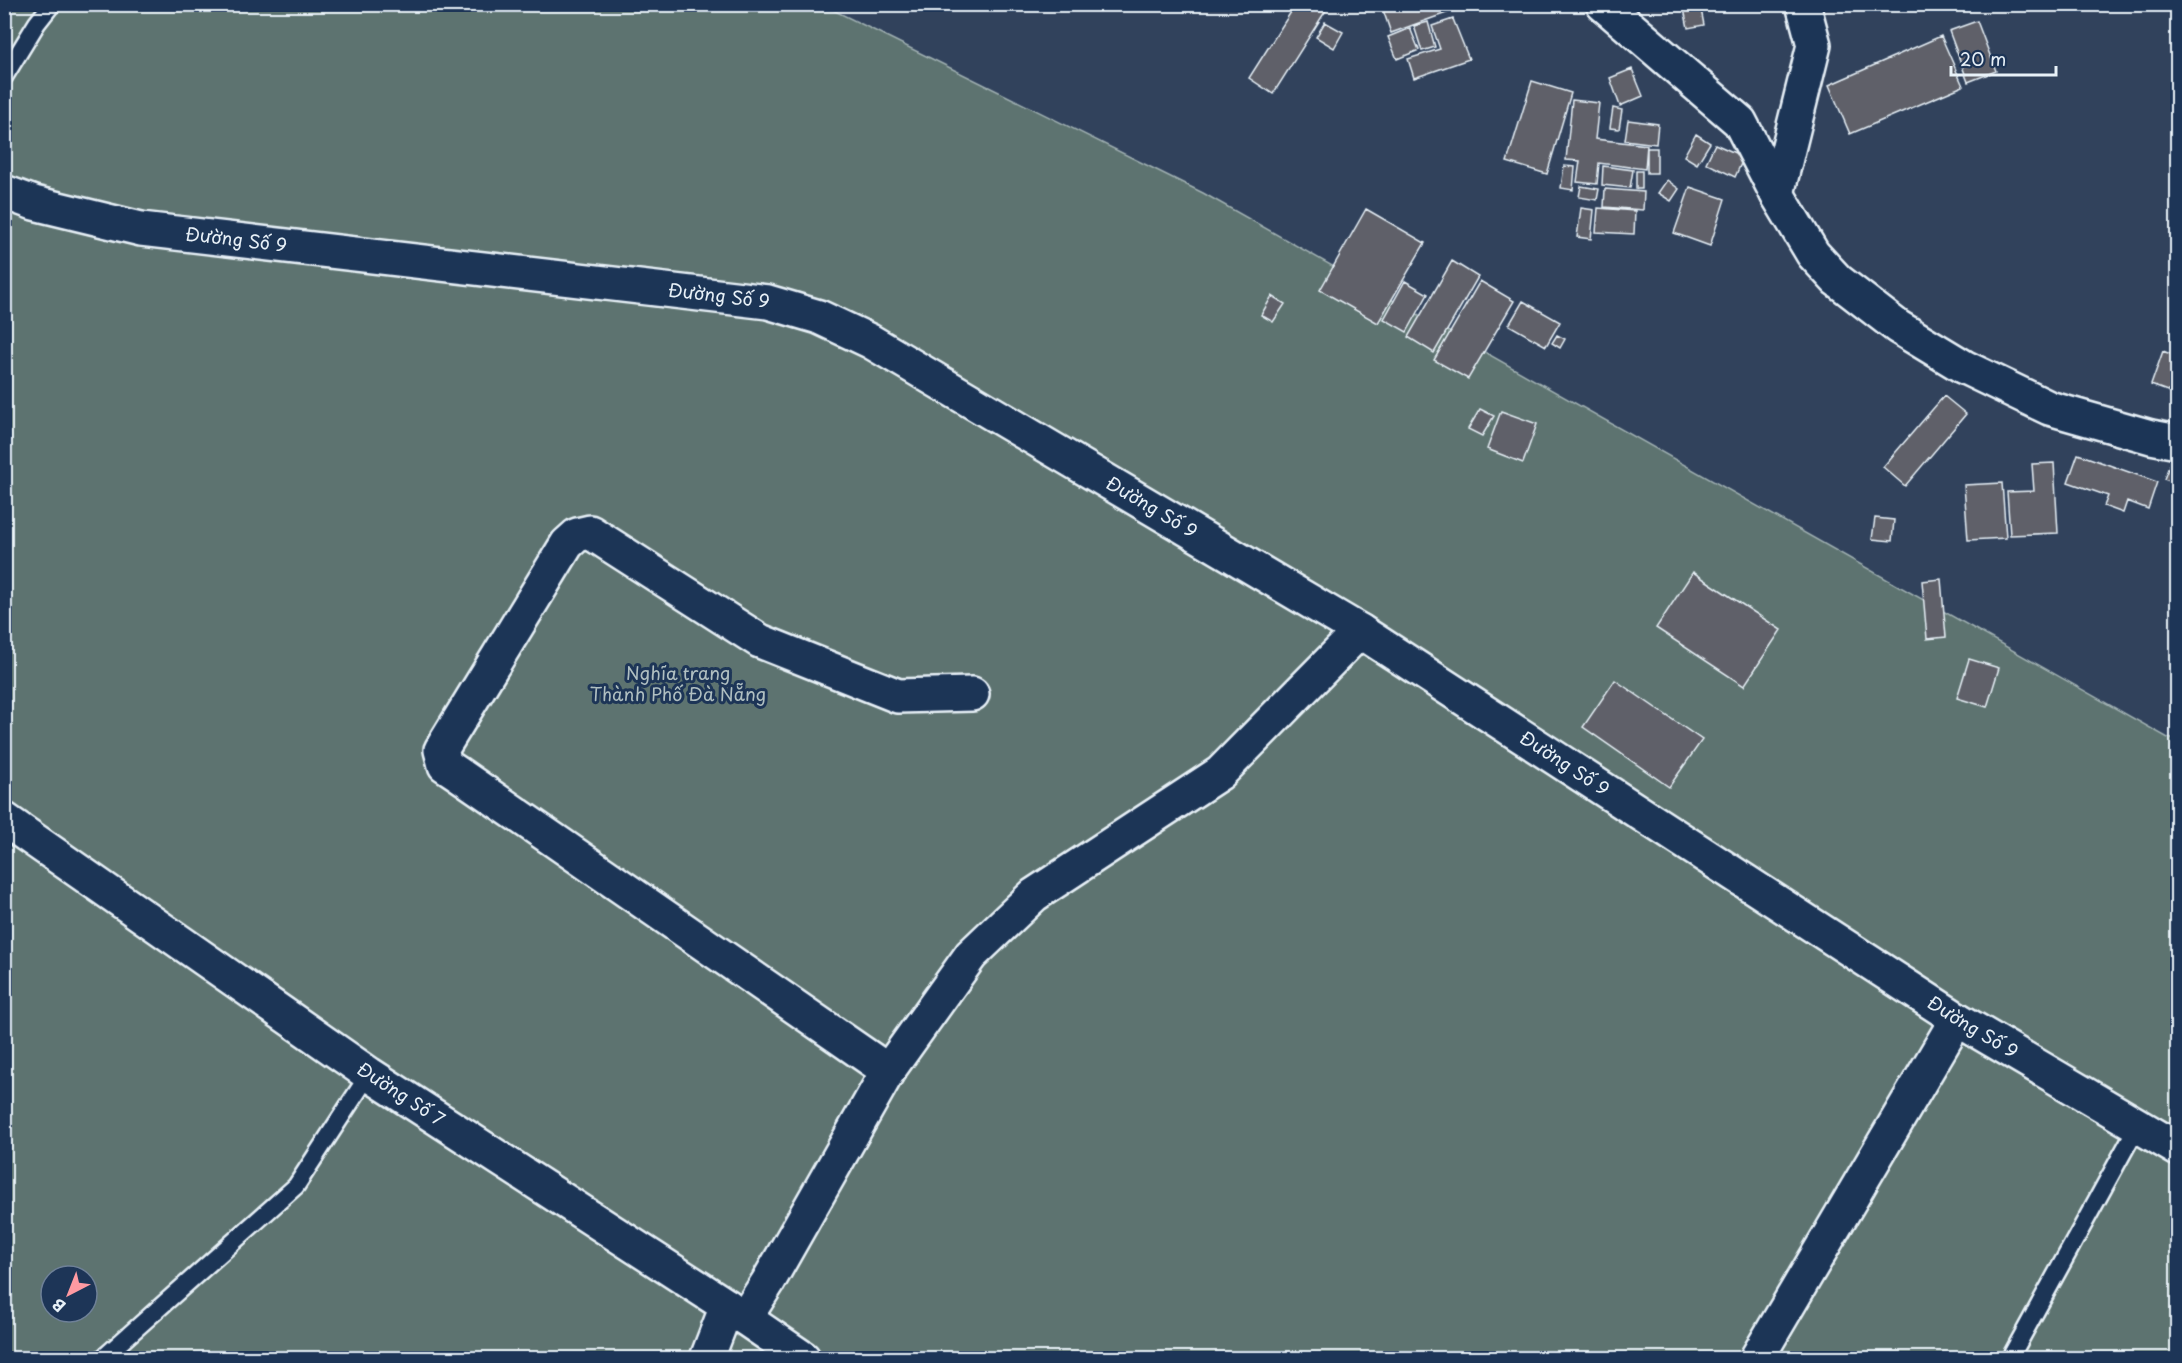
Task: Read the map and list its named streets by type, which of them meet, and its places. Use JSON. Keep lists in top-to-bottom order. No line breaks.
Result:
{"streets":{"street":["Đường Số 9","Đường Số 7"]},"parks":["Nghĩa trang Thành Phố Đà Nẵng"],"scale_bar":"20 m","north":"bottom left"}
